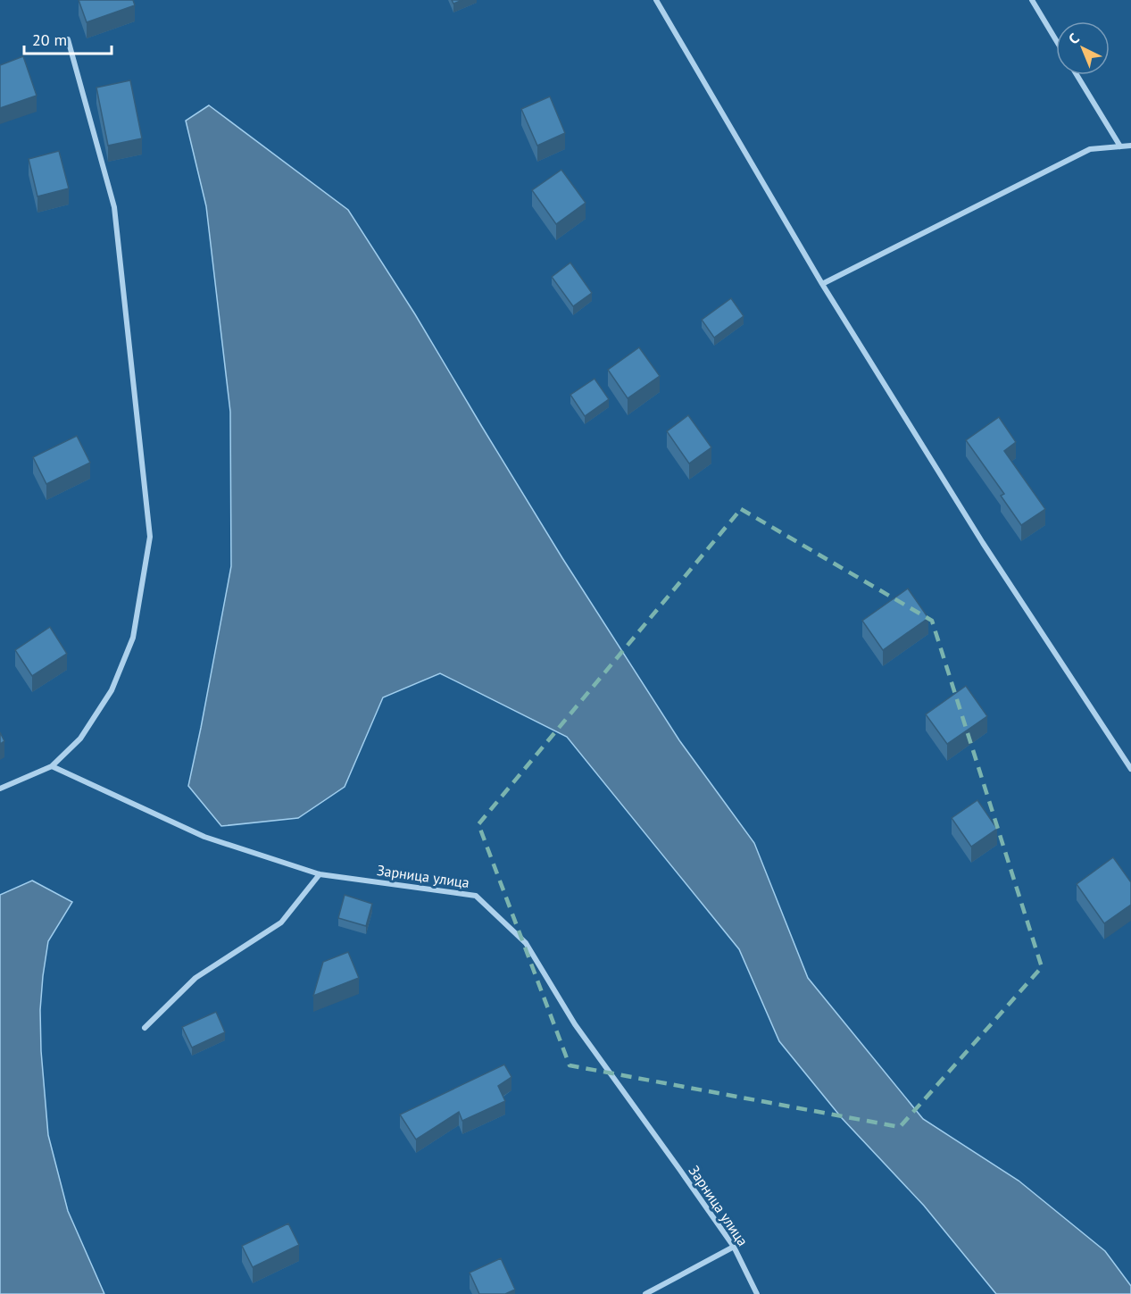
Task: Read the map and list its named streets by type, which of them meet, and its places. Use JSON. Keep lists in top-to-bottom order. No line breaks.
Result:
{"streets":{"street":["Зарница улица"]},"scale_bar":"20 m","north":"top left"}
